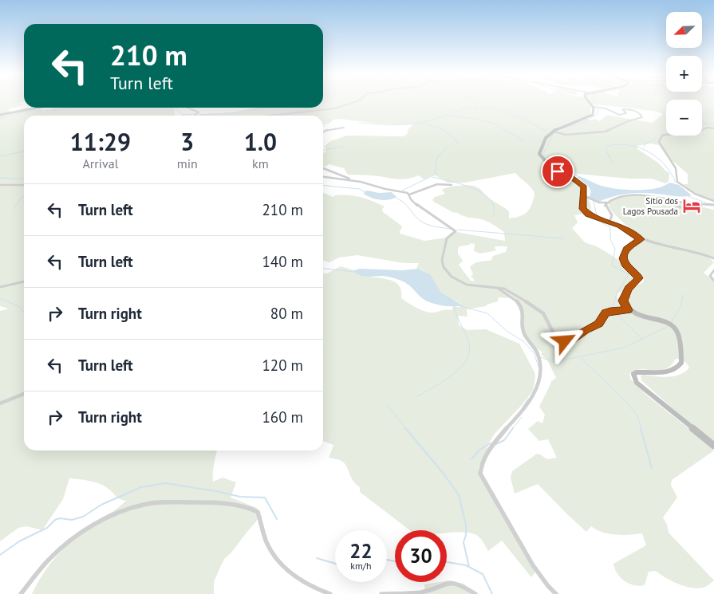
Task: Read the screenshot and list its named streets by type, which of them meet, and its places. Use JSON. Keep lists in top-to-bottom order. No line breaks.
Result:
{"places":{"hotel":["Sítio dos Lagos Pousada"]},"north":"bottom left","page":{"map_buttons":["+","−"],"turn":["210 m","Turn left"],"eta":["11:29","Arrival","3","min","1.0","km"],"list":[{"name":"Turn left","value":"210 m"},{"name":"Turn left","value":"140 m"},{"name":"Turn right","value":"80 m"},{"name":"Turn left","value":"120 m"},{"name":"Turn right","value":"160 m"}],"speed":"22 km/h","limit":"30"}}
